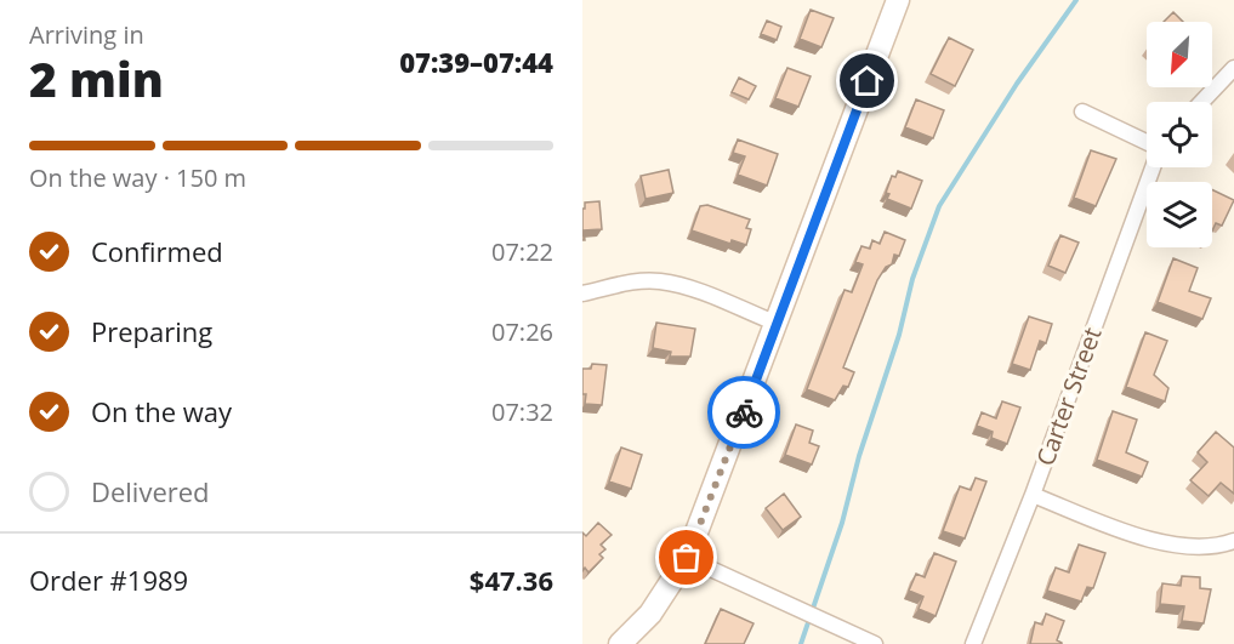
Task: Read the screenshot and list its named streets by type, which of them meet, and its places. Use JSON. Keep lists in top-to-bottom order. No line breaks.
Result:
{"streets":{"street":["Carter Street"]},"north":"bottom left","page":{"heading":["2 min","Arriving in","07:39–07:44"],"panel":["Order #1989","$47.36"],"bar":"On the way · 150 m","list":[["Confirmed","07:22"],["Preparing","07:26"],["On the way","07:32"],"Delivered"]}}
